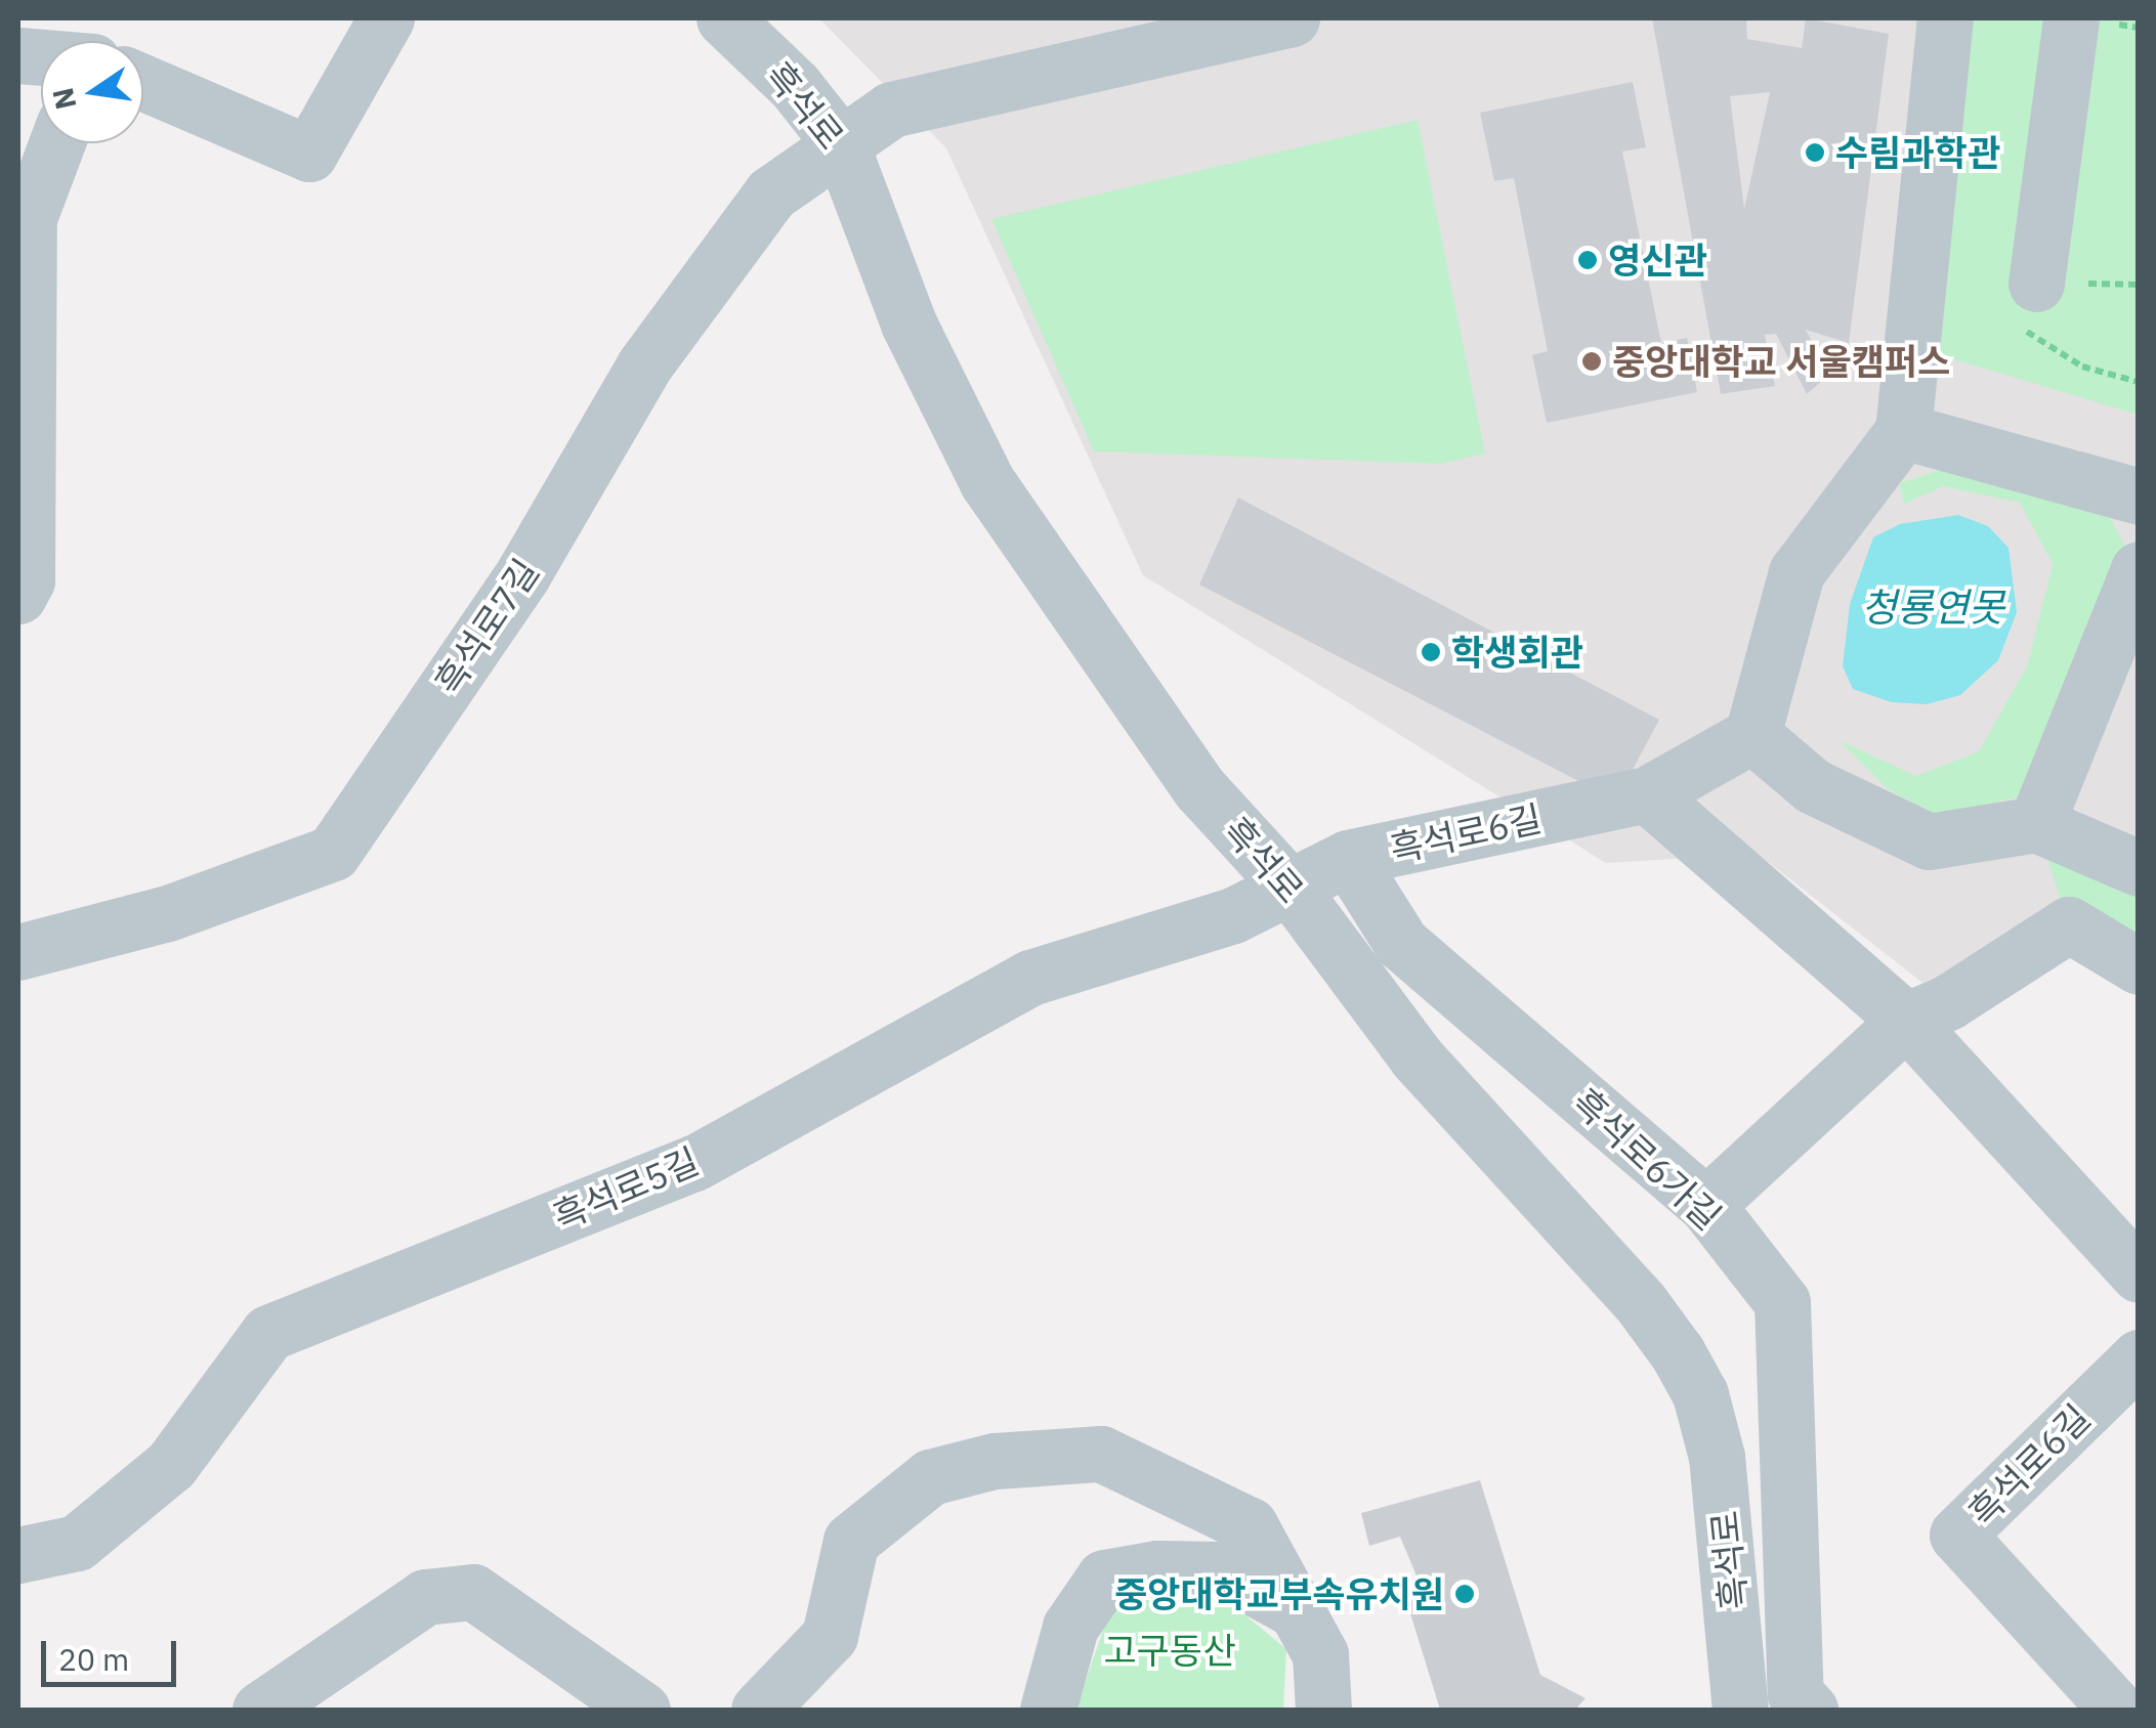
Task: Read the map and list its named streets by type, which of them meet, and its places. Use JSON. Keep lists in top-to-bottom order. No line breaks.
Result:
{"streets":{"street":["흑석로","흑석로7길","흑석로6길","흑석로6가길","흑석로5길"]},"crossings":[["흑석로","흑석로7길"],["흑석로","흑석로6길"],["흑석로","흑석로5길"],["흑석로6길","흑석로6가길"],["흑석로6길","흑석로5길"]],"water":["청룡연못"],"parks":["고구동산"],"places":["수림과학관","영신관","중앙대학교 서울캠퍼스","학생회관","중앙대학교부속유치원"],"scale_bar":"20 m","north":"left"}
